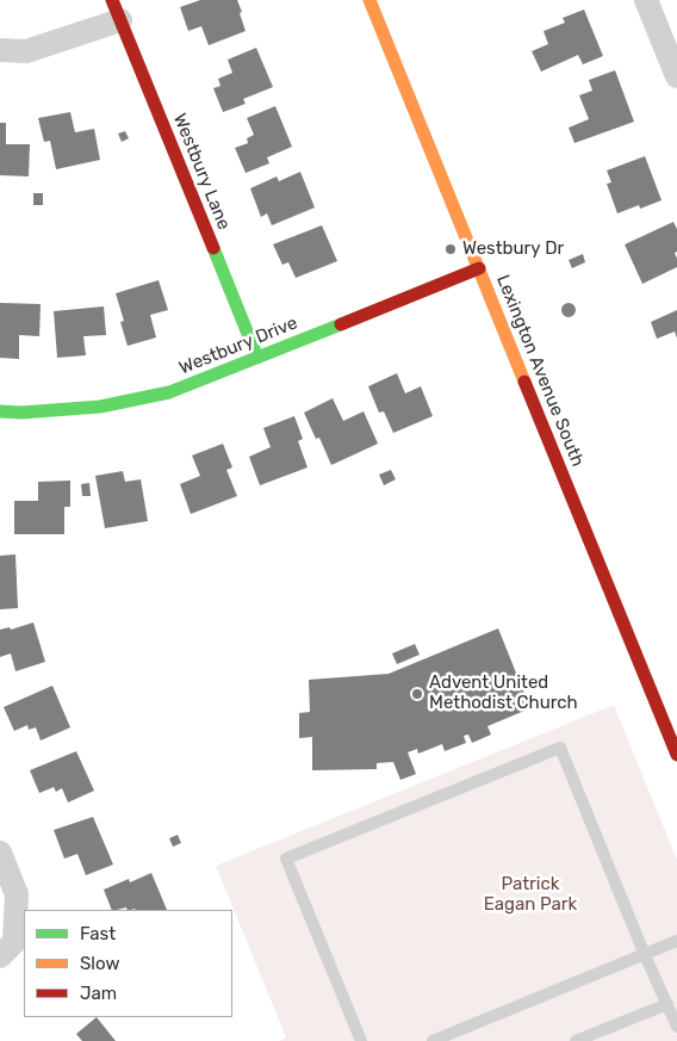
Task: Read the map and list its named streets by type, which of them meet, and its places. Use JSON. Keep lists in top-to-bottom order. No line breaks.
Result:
{"streets":{"street":["Westbury Lane","Westbury Drive","Lexington Avenue South"]},"crossings":[["Westbury Lane","Westbury Drive"],["Westbury Drive","Lexington Avenue South"]],"parks":["Patrick Eagan Park"],"places":["Westbury Dr","Advent United Methodist Church"],"legend":["Fast","Slow","Jam"]}
